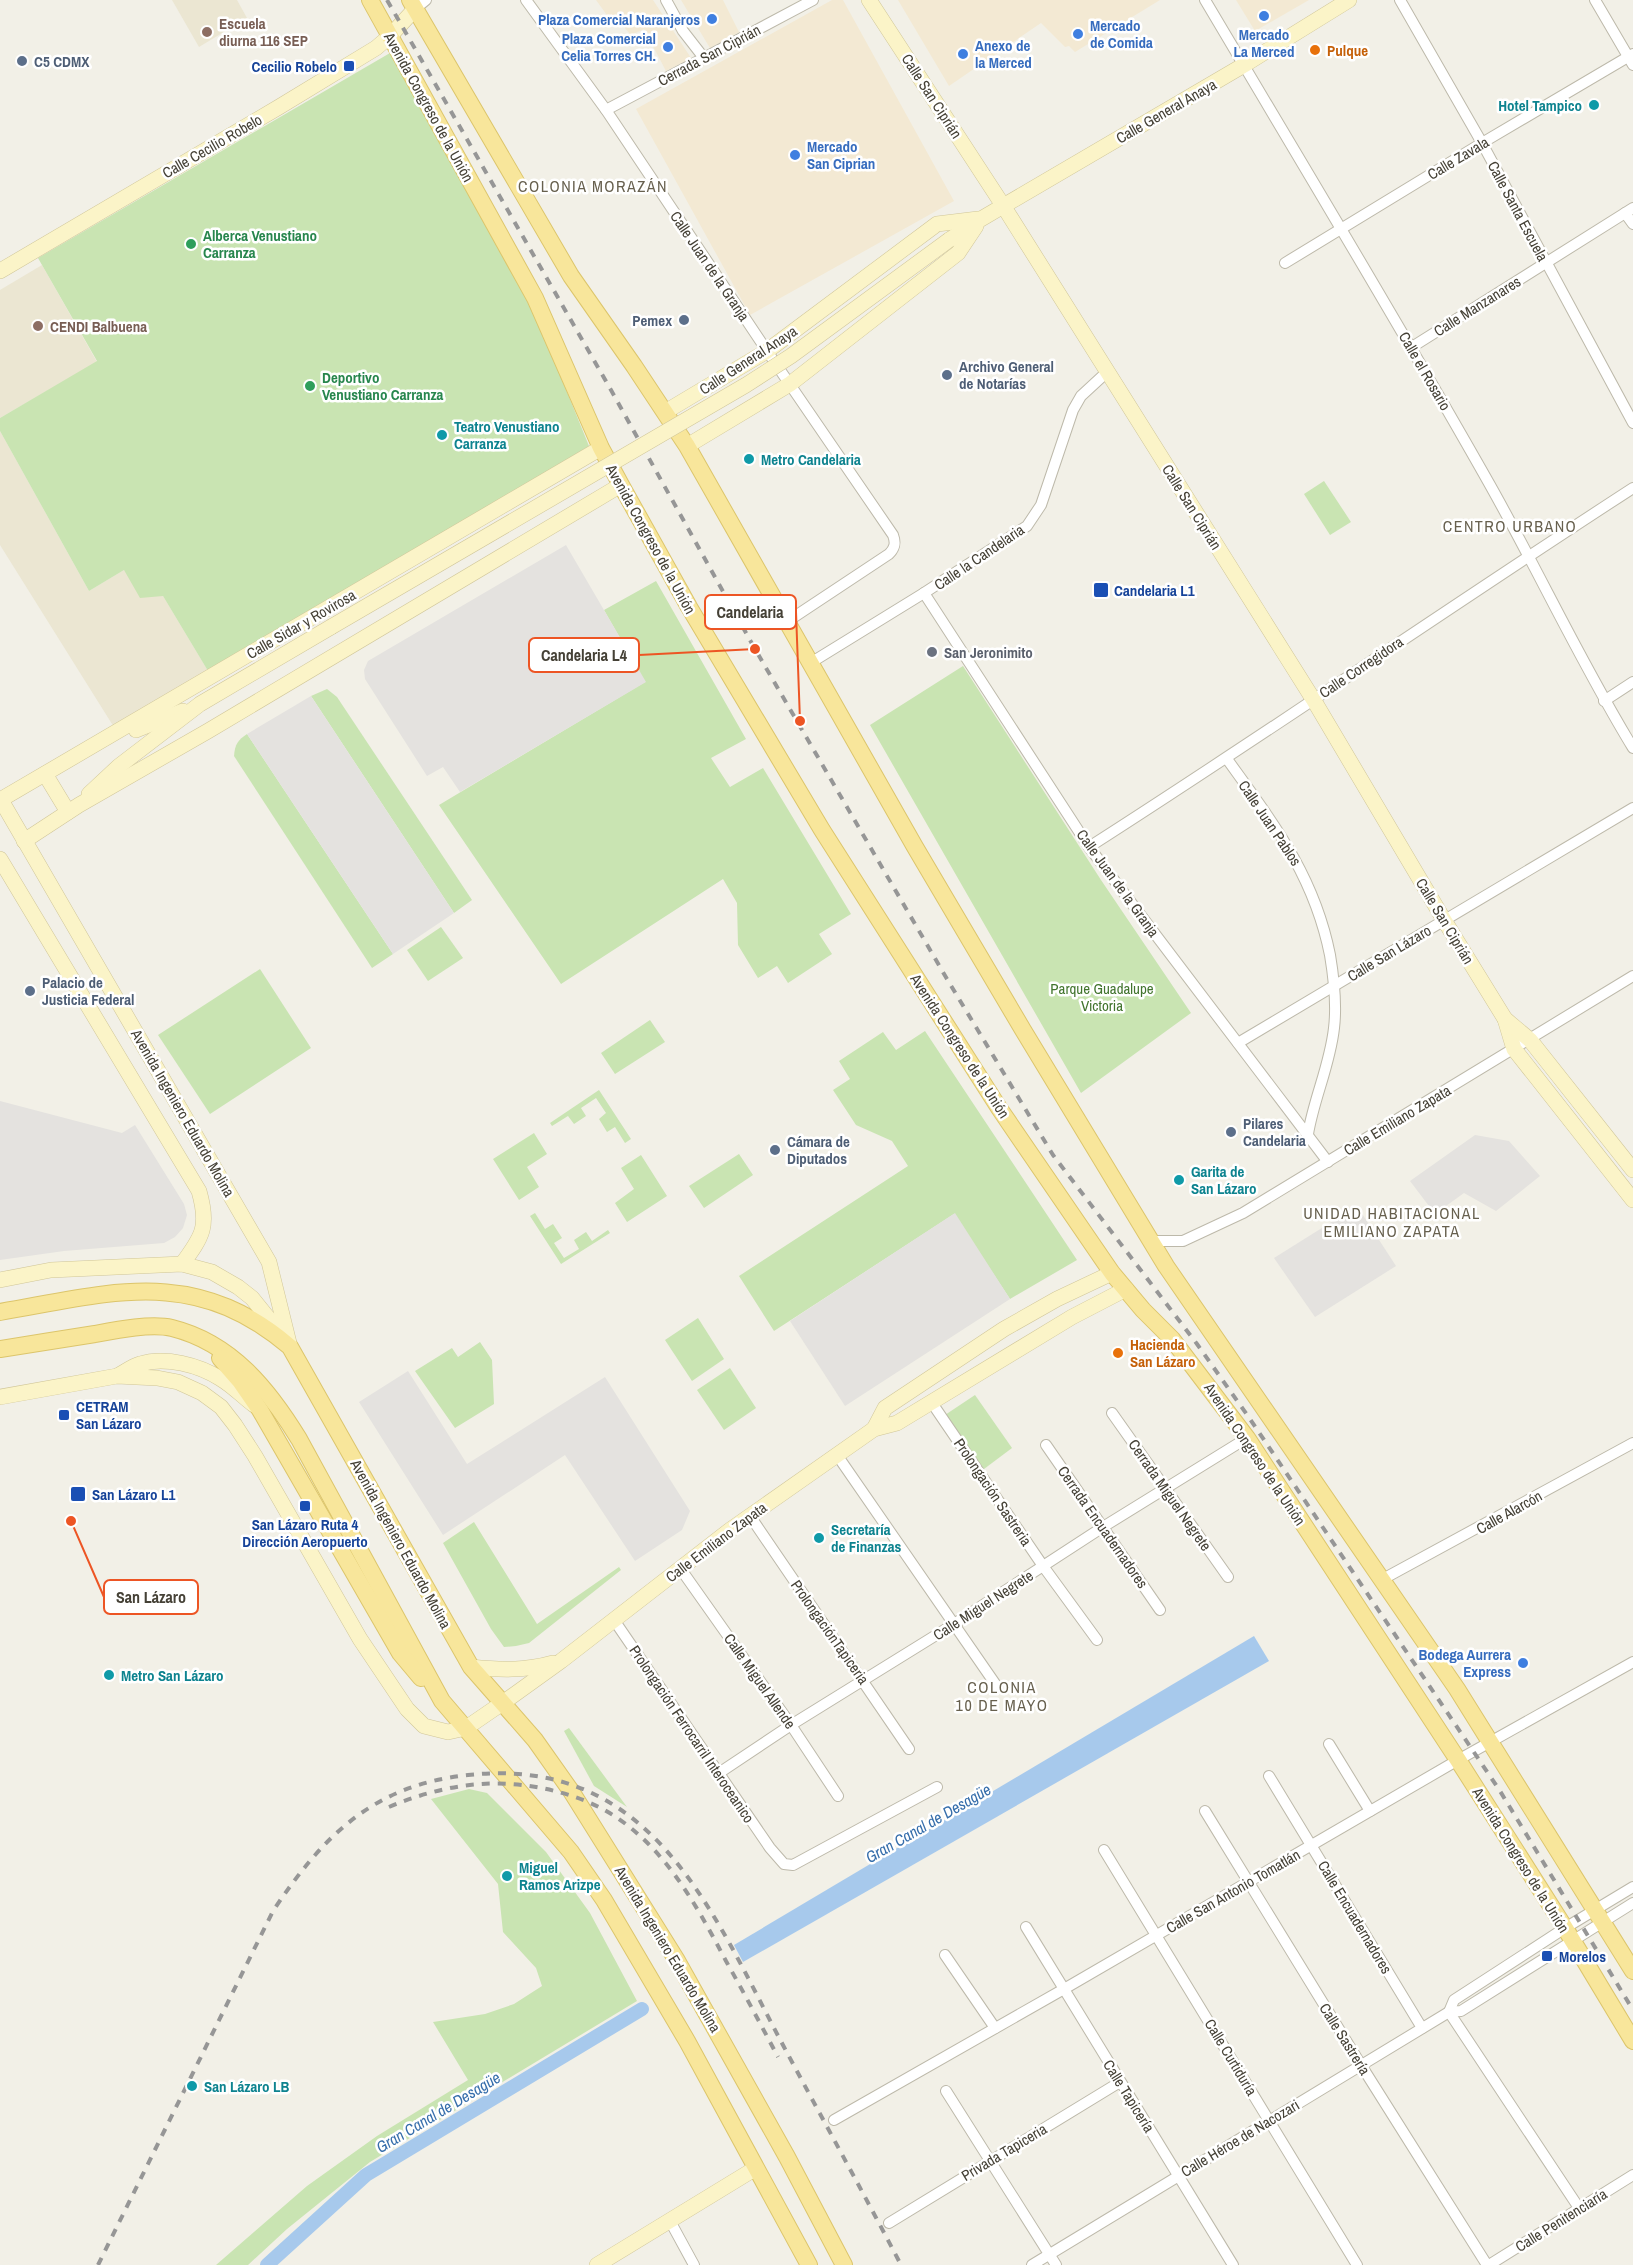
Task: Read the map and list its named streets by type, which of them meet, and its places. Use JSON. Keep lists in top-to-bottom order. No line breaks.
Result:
{"streets":{"main road":["Avenida Congreso de la Unión","Avenida Ingeniero Eduardo Molina"],"street":["Cerrada San Ciprián","Calle San Ciprián","Calle General Anaya","Calle Cecilio Robelo","Calle Zavala","Calle Santa Escuela","Calle Juan de la Granja","Calle Manzanares","Calle el Rosario","Calle la Candelaria","Calle Sidar y Rovirosa","Calle Corregidora","Calle Juan Pablos","Calle San Lázaro","Calle Emiliano Zapata","Prolongación Sastreria","Cerrada Miguel Negrete","Calle Alarcón","Cerrada Encuadernadores","Calle Miguel Negrete","ProlongaciónTapiceria","Calle Miguel Allende","Prolongación Ferrocarril Interoceanico","Calle San Antonio Tomatlán","Calle Encuadernadores","Calle Sastrería","Calle Curtiduría","Calle Tapicería","Calle Héroe de Nacozari","Privada Tapiceria","Calle Penitenciaría"]},"crossings":[["Cerrada San Ciprián","Calle Juan de la Granja"],["Calle San Ciprián","Calle General Anaya"],["Calle San Ciprián","Calle la Candelaria"],["Calle San Ciprián","Calle Corregidora"],["Calle San Ciprián","Calle San Lázaro"],["Calle San Ciprián","Calle Emiliano Zapata"],["Avenida Congreso de la Unión","Calle Cecilio Robelo"],["Avenida Congreso de la Unión","Calle Sidar y Rovirosa"],["Avenida Congreso de la Unión","Calle Emiliano Zapata"],["Avenida Congreso de la Unión","Calle Miguel Negrete"],["Avenida Congreso de la Unión","Calle San Antonio Tomatlán"],["Avenida Congreso de la Unión","Calle Héroe de Nacozari"],["Calle General Anaya","Calle Juan de la Granja"],["Calle General Anaya","Calle el Rosario"],["Calle General Anaya","Calle Sidar y Rovirosa"],["Calle Zavala","Calle Santa Escuela"],["Calle Zavala","Calle el Rosario"],["Calle Santa Escuela","Calle Manzanares"],["Calle Juan de la Granja","Calle la Candelaria"],["Calle Juan de la Granja","Calle Corregidora"],["Calle Juan de la Granja","Calle Juan Pablos"],["Calle Juan de la Granja","Calle San Lázaro"],["Calle Juan de la Granja","Calle Emiliano Zapata"],["Calle Manzanares","Calle el Rosario"],["Calle el Rosario","Calle Corregidora"],["Calle Sidar y Rovirosa","Avenida Ingeniero Eduardo Molina"],["Calle Corregidora","Calle Juan Pablos"],["Calle Juan Pablos","Calle San Lázaro"],["Avenida Ingeniero Eduardo Molina","Calle Emiliano Zapata"],["Calle Emiliano Zapata","Prolongación Sastreria"],["Calle Emiliano Zapata","ProlongaciónTapiceria"],["Calle Emiliano Zapata","Calle Miguel Allende"],["Calle Emiliano Zapata","Prolongación Ferrocarril Interoceanico"],["Prolongación Sastreria","Calle Miguel Negrete"],["Cerrada Miguel Negrete","Calle Miguel Negrete"],["Cerrada Encuadernadores","Calle Miguel Negrete"],["Calle Miguel Negrete","ProlongaciónTapiceria"],["Calle Miguel Negrete","Calle Miguel Allende"],["Calle Miguel Negrete","Prolongación Ferrocarril Interoceanico"],["Calle San Antonio Tomatlán","Calle Encuadernadores"],["Calle San Antonio Tomatlán","Calle Sastrería"],["Calle San Antonio Tomatlán","Calle Curtiduría"],["Calle San Antonio Tomatlán","Calle Tapicería"],["Calle Encuadernadores","Calle Héroe de Nacozari"],["Calle Sastrería","Calle Héroe de Nacozari"],["Calle Sastrería","Calle Penitenciaría"],["Calle Curtiduría","Calle Héroe de Nacozari"],["Calle Tapicería","Calle Héroe de Nacozari"],["Calle Tapicería","Privada Tapiceria"]],"districts":["COLONIA MORAZÁN","CENTRO URBANO","UNIDAD HABITACIONAL EMILIANO ZAPATA","COLONIA 10 DE MAYO"],"water":["Gran Canal de Desagüe"],"parks":["Parque Guadalupe Victoria"],"places":{"other":["Mercado La Merced","Plaza Comercial Naranjeros","Escuela diurna 116 SEP","Mercado de Comida","Plaza Comercial Celia Torres CH.","Pulque","Anexo de la Merced","C5 CDMX","Hotel Tampico","Mercado San Ciprian","Alberca Venustiano Carranza","Pemex","CENDI Balbuena","Archivo General de Notarías","Deportivo Venustiano Carranza","Teatro Venustiano Carranza","Metro Candelaria","Candelaria L4","San Jeronimito","Candelaria","Palacio de Justicia Federal","Pilares Candelaria","Cámara de Diputados","Garita de San Lázaro","Hacienda San Lázaro","San Lázaro","Secretaría de Finanzas","Bodega Aurrera Express","Metro San Lázaro","Miguel Ramos Arizpe","San Lázaro LB"],"transit":["Cecilio Robelo","Candelaria L1","CETRAM San Lázaro","San Lázaro L1","San Lázaro Ruta 4 Dirección Aeropuerto","Morelos"]}}
